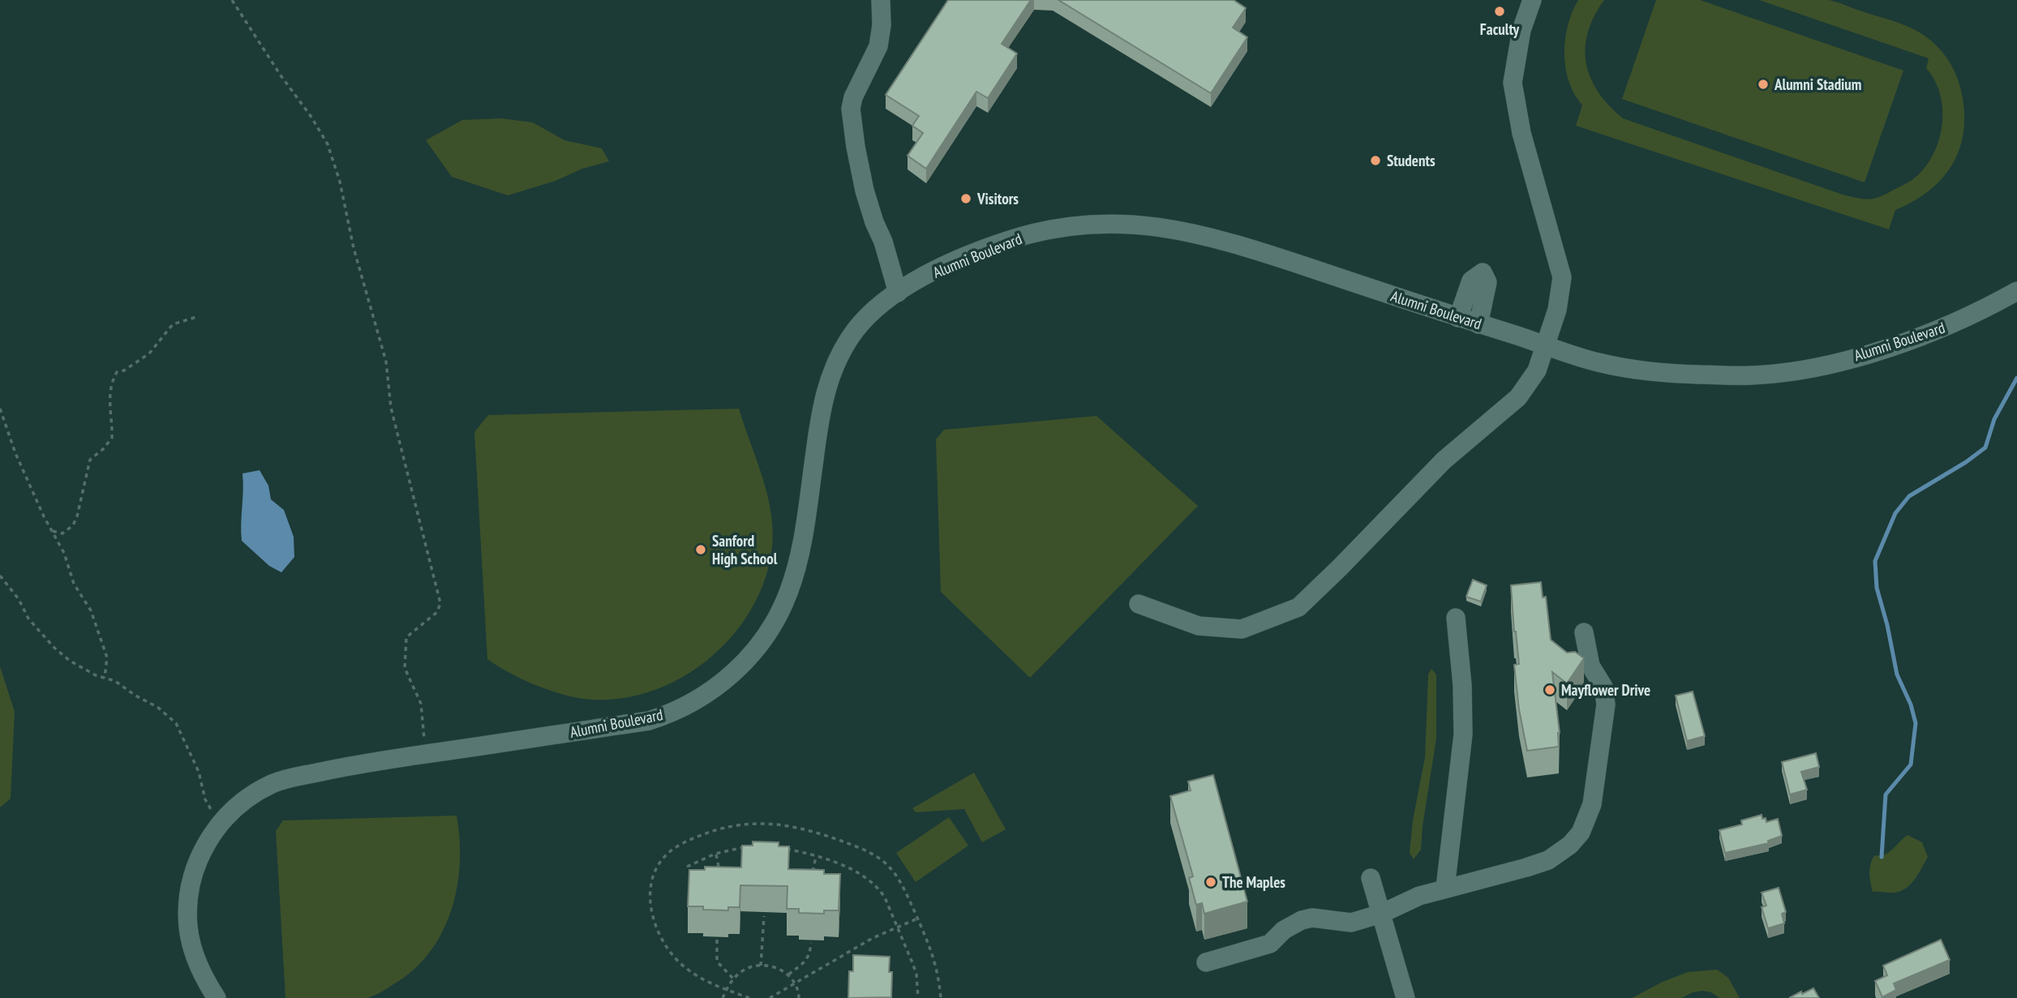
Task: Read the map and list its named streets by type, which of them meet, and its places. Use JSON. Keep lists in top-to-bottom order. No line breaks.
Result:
{"streets":{"street":["Alumni Boulevard"]},"places":["Faculty","Alumni Stadium","Students","Visitors","Sanford High School","Mayflower Drive","The Maples"]}
